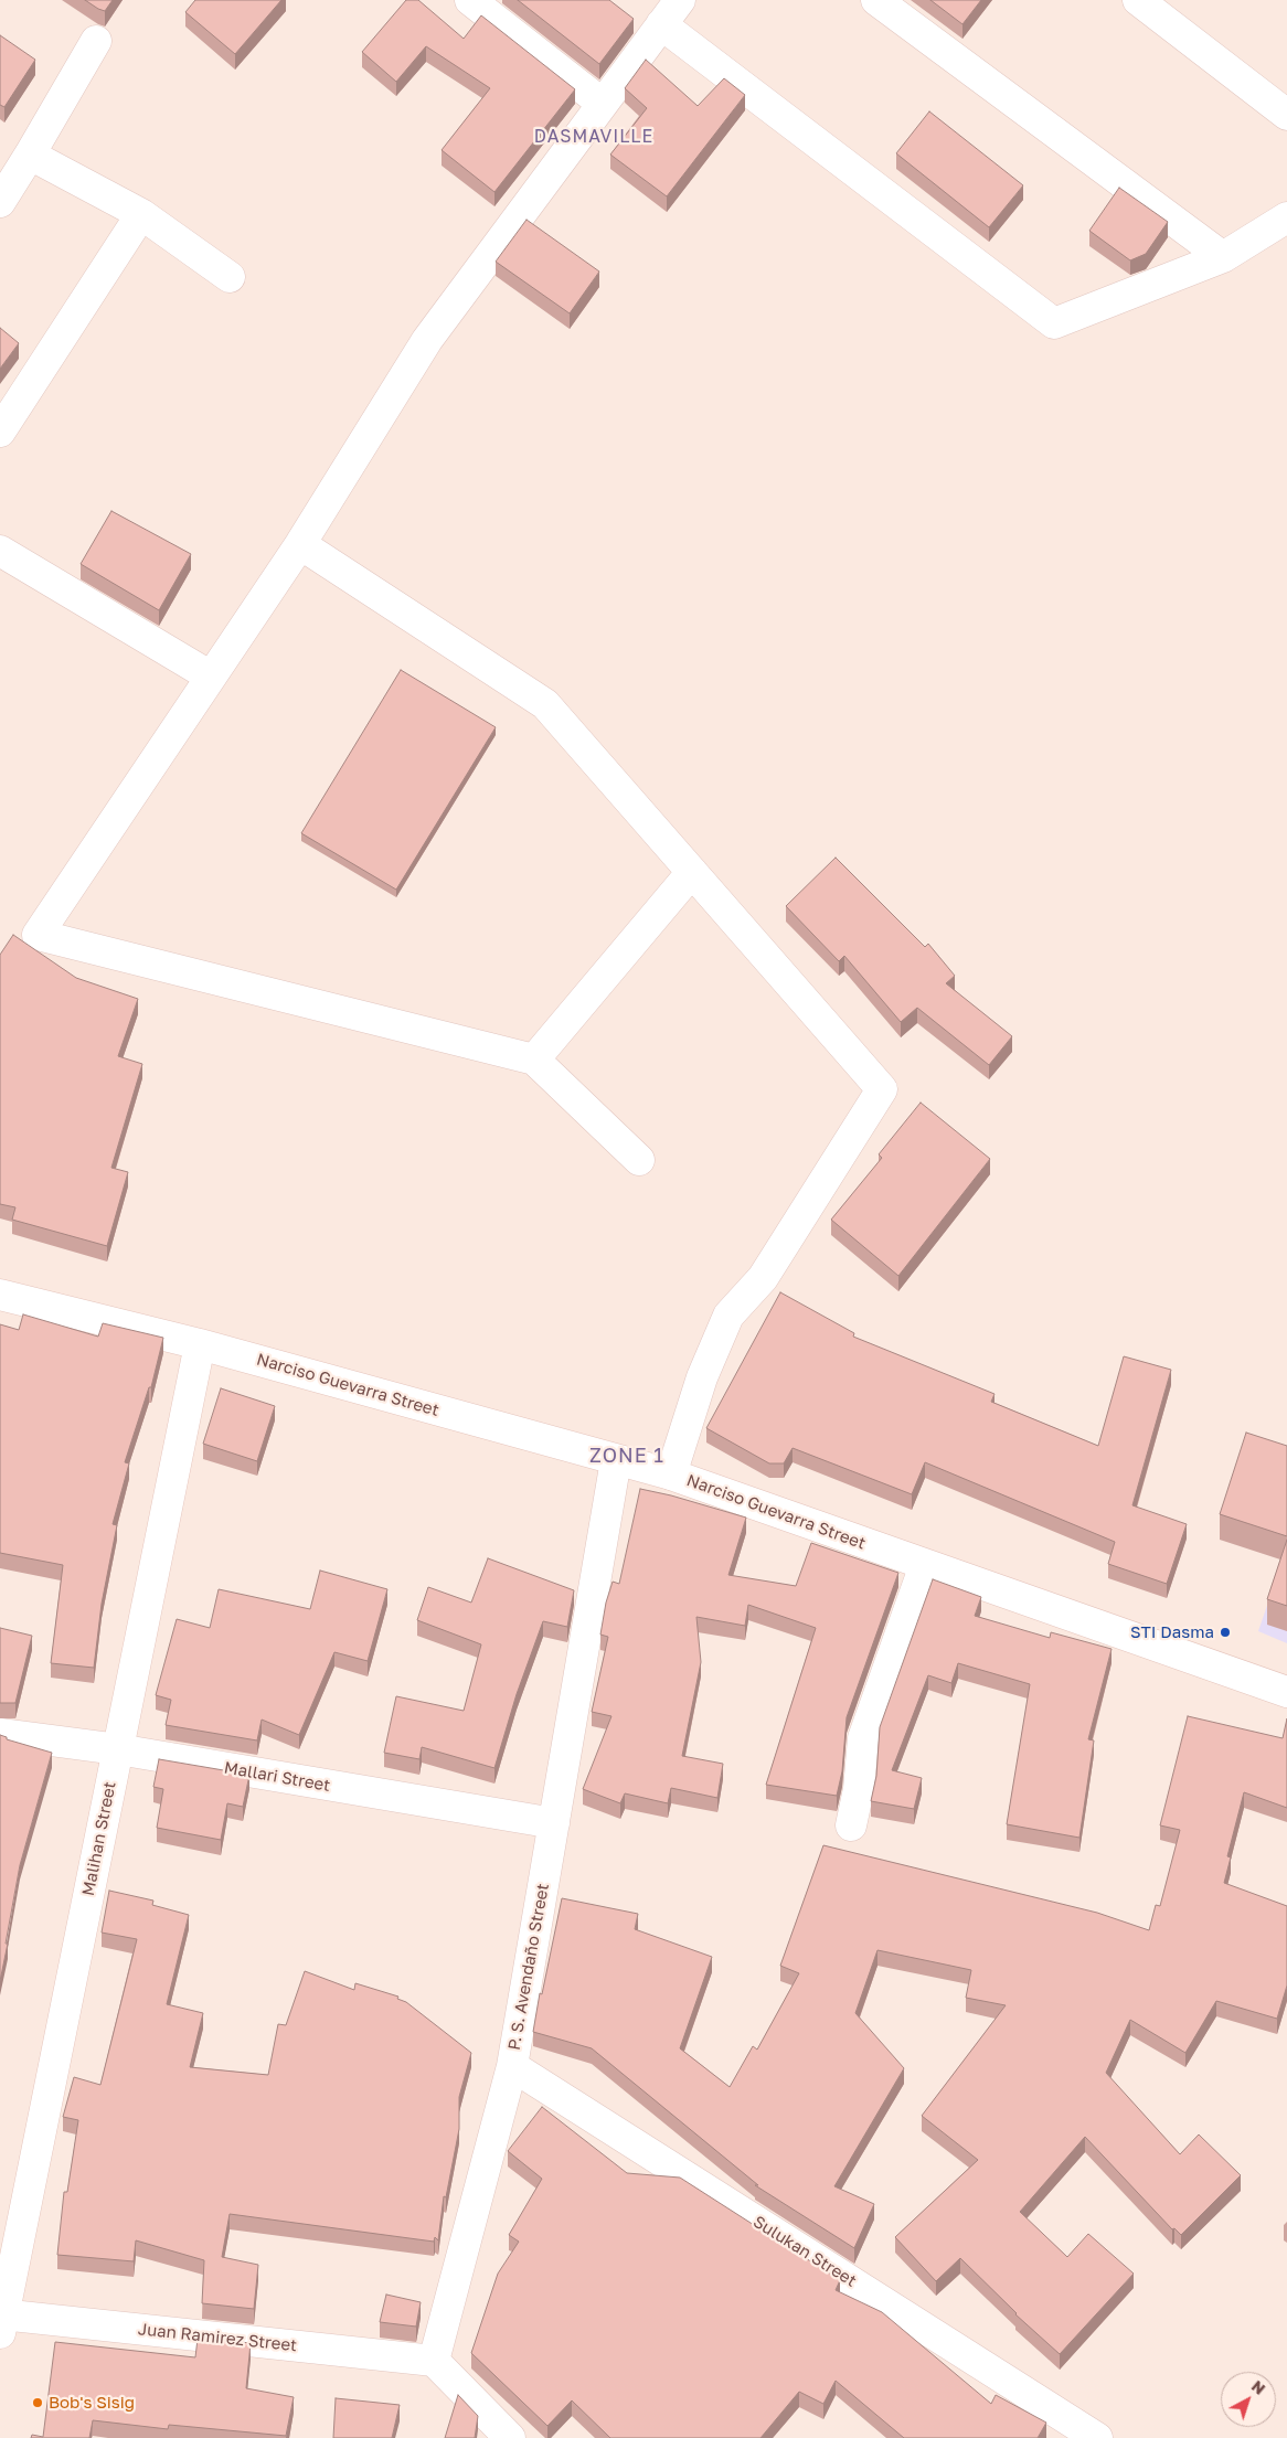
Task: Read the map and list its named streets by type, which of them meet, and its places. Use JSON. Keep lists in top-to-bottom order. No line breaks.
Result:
{"streets":{"street":["Narciso Guevarra Street","Mallari Street","Malihan Street","P. S. Avendaño Street","Sulukan Street","Juan Ramirez Street"]},"crossings":[["Narciso Guevarra Street","Malihan Street"],["Narciso Guevarra Street","P. S. Avendaño Street"],["Mallari Street","Malihan Street"],["Mallari Street","P. S. Avendaño Street"],["Malihan Street","Juan Ramirez Street"],["P. S. Avendaño Street","Sulukan Street"],["P. S. Avendaño Street","Juan Ramirez Street"]],"districts":["DASMAVILLE","ZONE 1"],"places":["STI Dasma","Bob's Sisig"],"north":"top right"}
